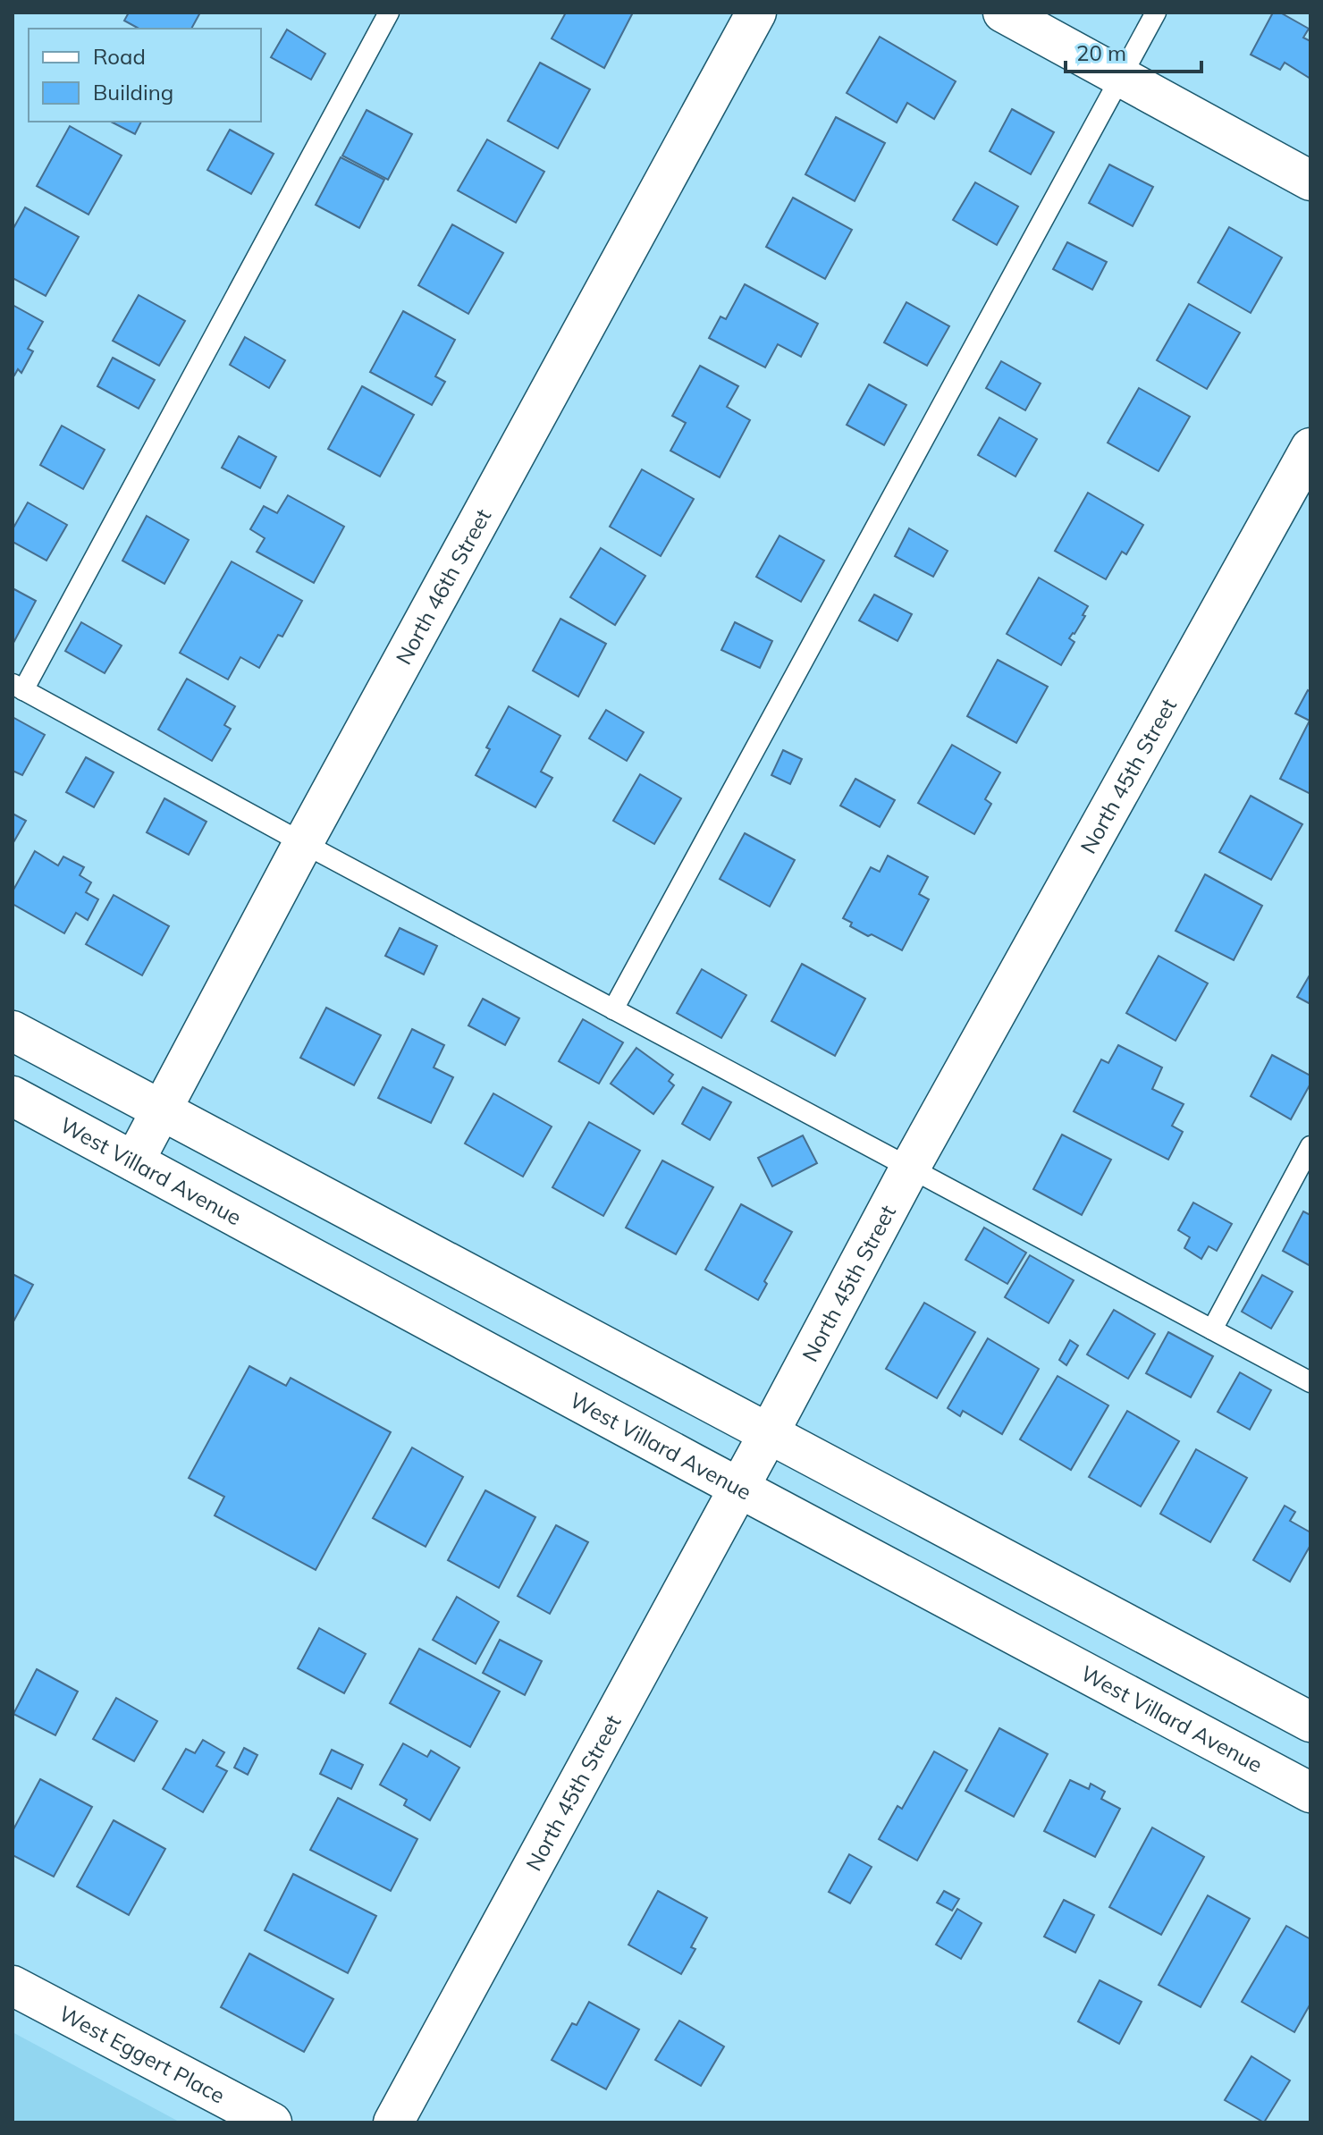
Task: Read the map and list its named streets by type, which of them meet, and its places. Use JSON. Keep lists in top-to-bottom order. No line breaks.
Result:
{"streets":{"street":["North 46th Street","North 45th Street","West Villard Avenue","West Eggert Place"]},"crossings":[["North 46th Street","West Villard Avenue"],["North 45th Street","West Villard Avenue"]],"legend":["Road","Building"],"scale_bar":"20 m"}
